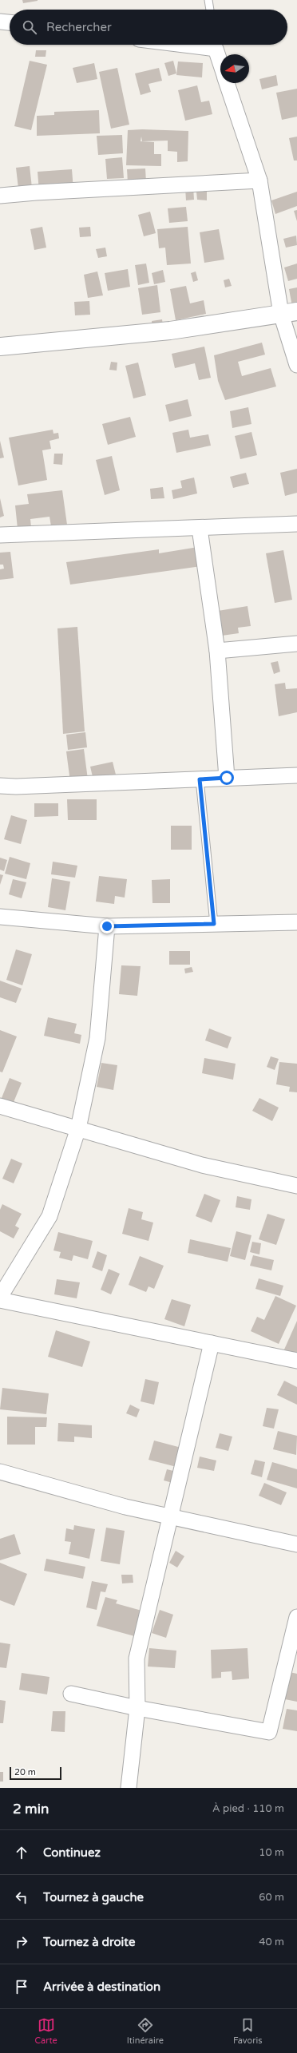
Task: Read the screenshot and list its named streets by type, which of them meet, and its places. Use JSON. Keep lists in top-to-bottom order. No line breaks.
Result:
{"scale_bar":"20 m","north":"left","page":{"search":"Rechercher","scale":"20 m","heading":["2 min","À pied · 110 m"],"list":[["Continuez","10 m"],["Tournez à gauche","60 m"],["Tournez à droite","40 m"],"Arrivée à destination"],"nav":["Carte","Itinéraire","Favoris"]}}
